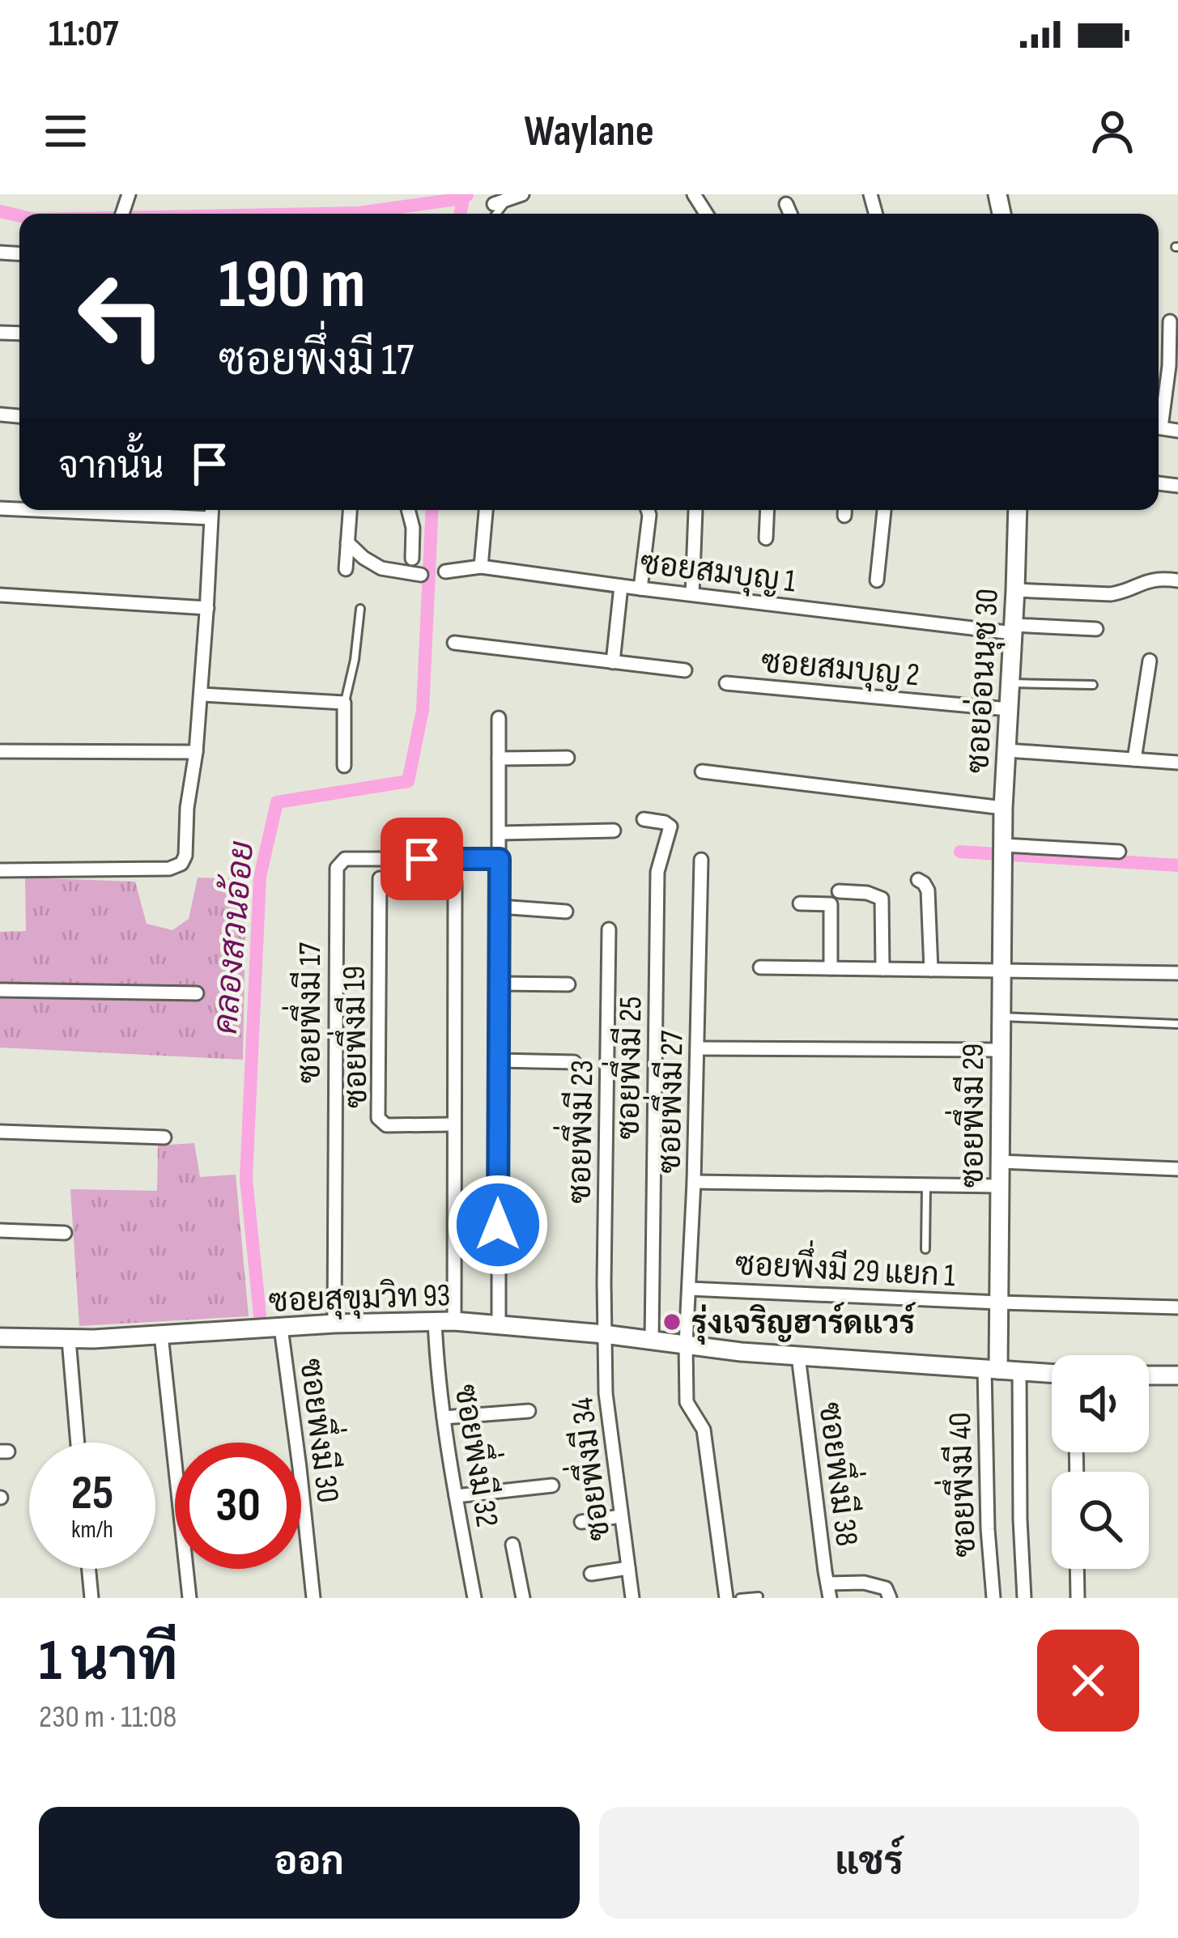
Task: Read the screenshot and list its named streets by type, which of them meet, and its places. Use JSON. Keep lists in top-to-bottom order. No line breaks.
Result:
{"streets":{"street":["ซอยสมบุญ 1","ซอยสมบุญ 2","ซอยอ่อนนุช 30","ซอยพึ่งมี 17","ซอยพึ่งมี 19","ซอยพึ่งมี 25","ซอยพึ่งมี 27","ซอยพึ่งมี 29","ซอยพึ่งมี 23","ซอยพึ่งมี 29 แยก 1","ซอยสุขุมวิท 93","ซอยพึ่งมี 30","ซอยพึ่งมี 32","ซอยพึ่งมี 34","ซอยพึ่งมี 38","ซอยพึ่งมี 40"]},"crossings":[["ซอยสมบุญ 1","ซอยอ่อนนุช 30"],["ซอยสมบุญ 2","ซอยอ่อนนุช 30"],["ซอยอ่อนนุช 30","ซอยพึ่งมี 29"],["ซอยพึ่งมี 17","ซอยสุขุมวิท 93"],["ซอยพึ่งมี 25","ซอยสุขุมวิท 93"],["ซอยพึ่งมี 27","ซอยพึ่งมี 29 แยก 1"],["ซอยพึ่งมี 27","ซอยสุขุมวิท 93"],["ซอยพึ่งมี 29","ซอยพึ่งมี 29 แยก 1"],["ซอยพึ่งมี 29","ซอยสุขุมวิท 93"],["ซอยพึ่งมี 29","ซอยพึ่งมี 40"],["ซอยพึ่งมี 23","ซอยสุขุมวิท 93"],["ซอยพึ่งมี 23","ซอยพึ่งมี 34"],["ซอยสุขุมวิท 93","ซอยพึ่งมี 30"],["ซอยสุขุมวิท 93","ซอยพึ่งมี 32"],["ซอยสุขุมวิท 93","ซอยพึ่งมี 34"],["ซอยสุขุมวิท 93","ซอยพึ่งมี 38"],["ซอยสุขุมวิท 93","ซอยพึ่งมี 40"]],"water":["คลองสวนอ้อย"],"places":["รุ่งเจริญฮาร์ดแวร์"],"page":{"status":"11:07","header":"Waylane","turn":["190 m","ซอยพึ่งมี 17"],"then":"จากนั้น","speed":"25 km/h","limit":"30","heading":["1 นาที","230 m · 11:08"],"buttons":["ออก","แชร์"]}}
